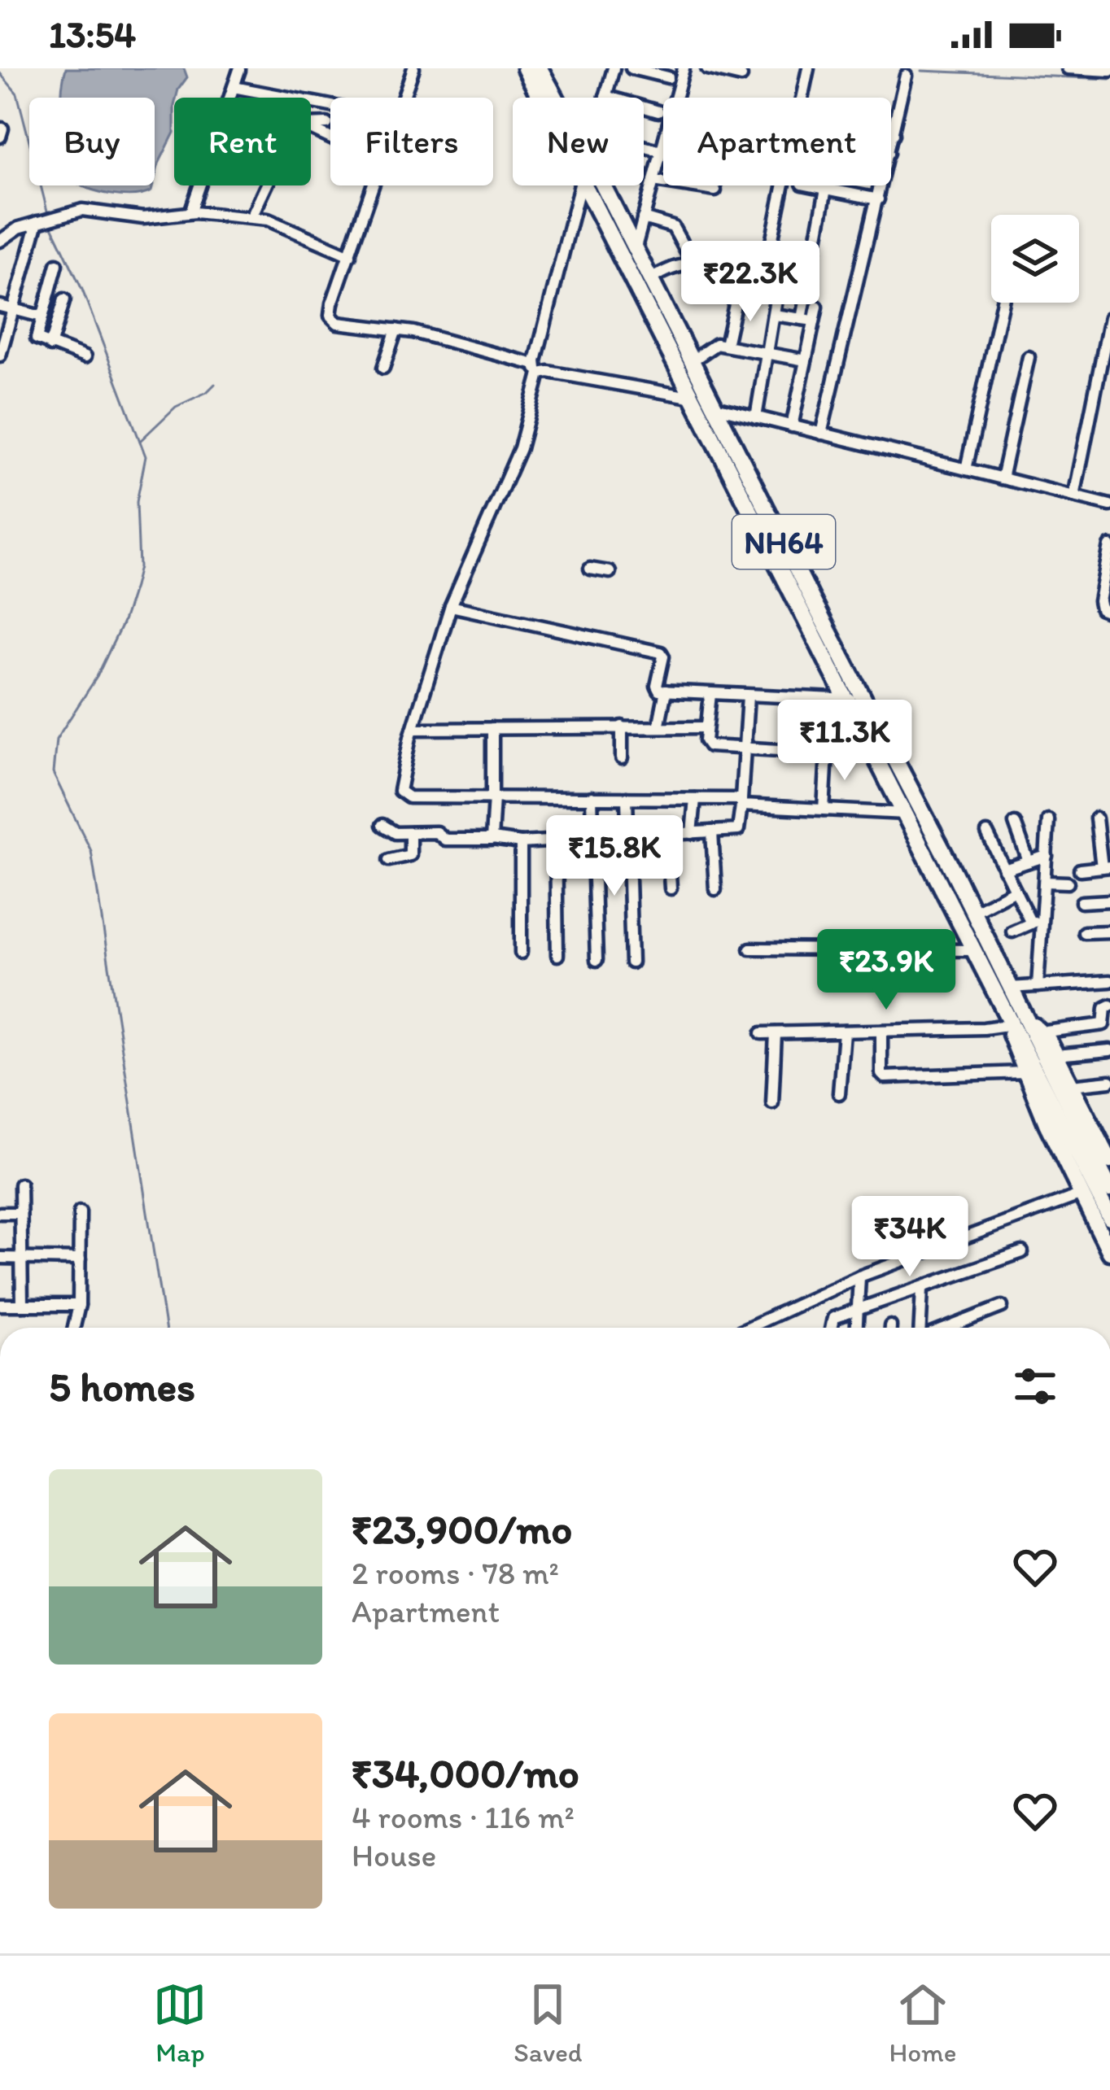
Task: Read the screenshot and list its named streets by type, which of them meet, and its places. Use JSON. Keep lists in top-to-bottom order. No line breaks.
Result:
{"streets":{"highway":["NH64"]},"page":{"status":"13:54","chip":["Buy","Rent","Filters","New","Apartment"],"price":["₹22.3K","₹11.3K","₹15.8K","₹23.9K","₹34K"],"heading":"5 homes","list":[{"name":"₹23,900/mo","note":"2 rooms · 78 m² · Apartment"},{"name":"₹34,000/mo","note":"4 rooms · 116 m² · House"}],"tabs":["Map","Saved","Home"]}}
